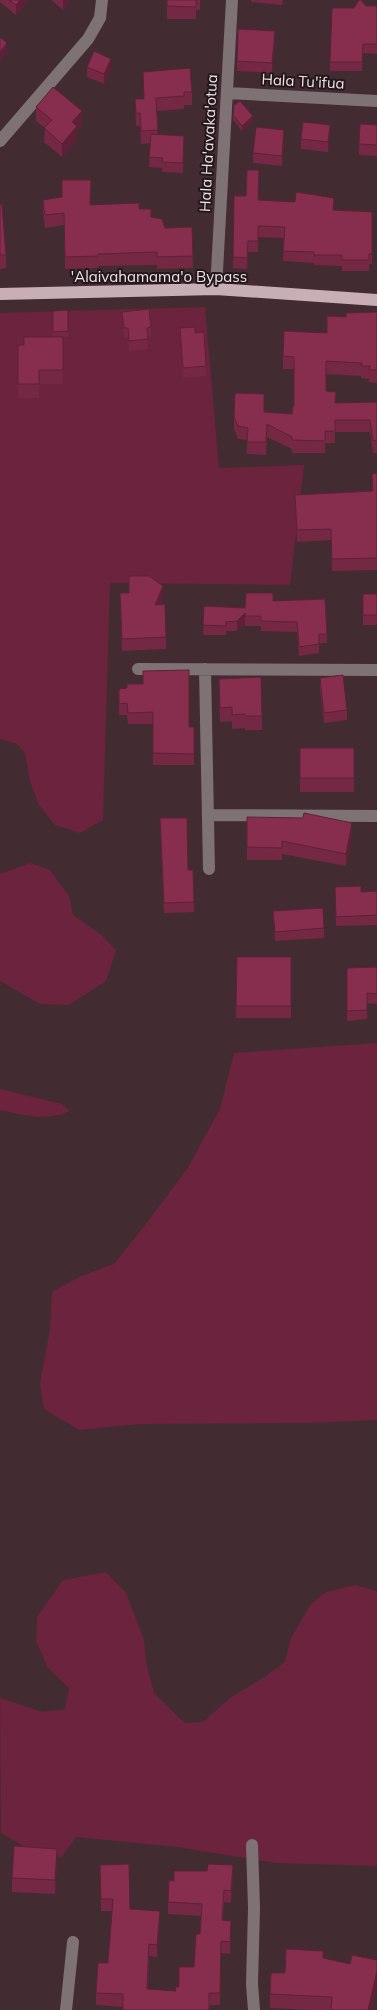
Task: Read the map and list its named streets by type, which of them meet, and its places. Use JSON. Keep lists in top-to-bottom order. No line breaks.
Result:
{"streets":{"main road":["'Alaivahamama'o Bypass"],"street":["Hala Tu'ifua","Hala Ha'avaka'otua"]},"crossings":[["Hala Tu'ifua","Hala Ha'avaka'otua"],["Hala Ha'avaka'otua","'Alaivahamama'o Bypass"]]}
